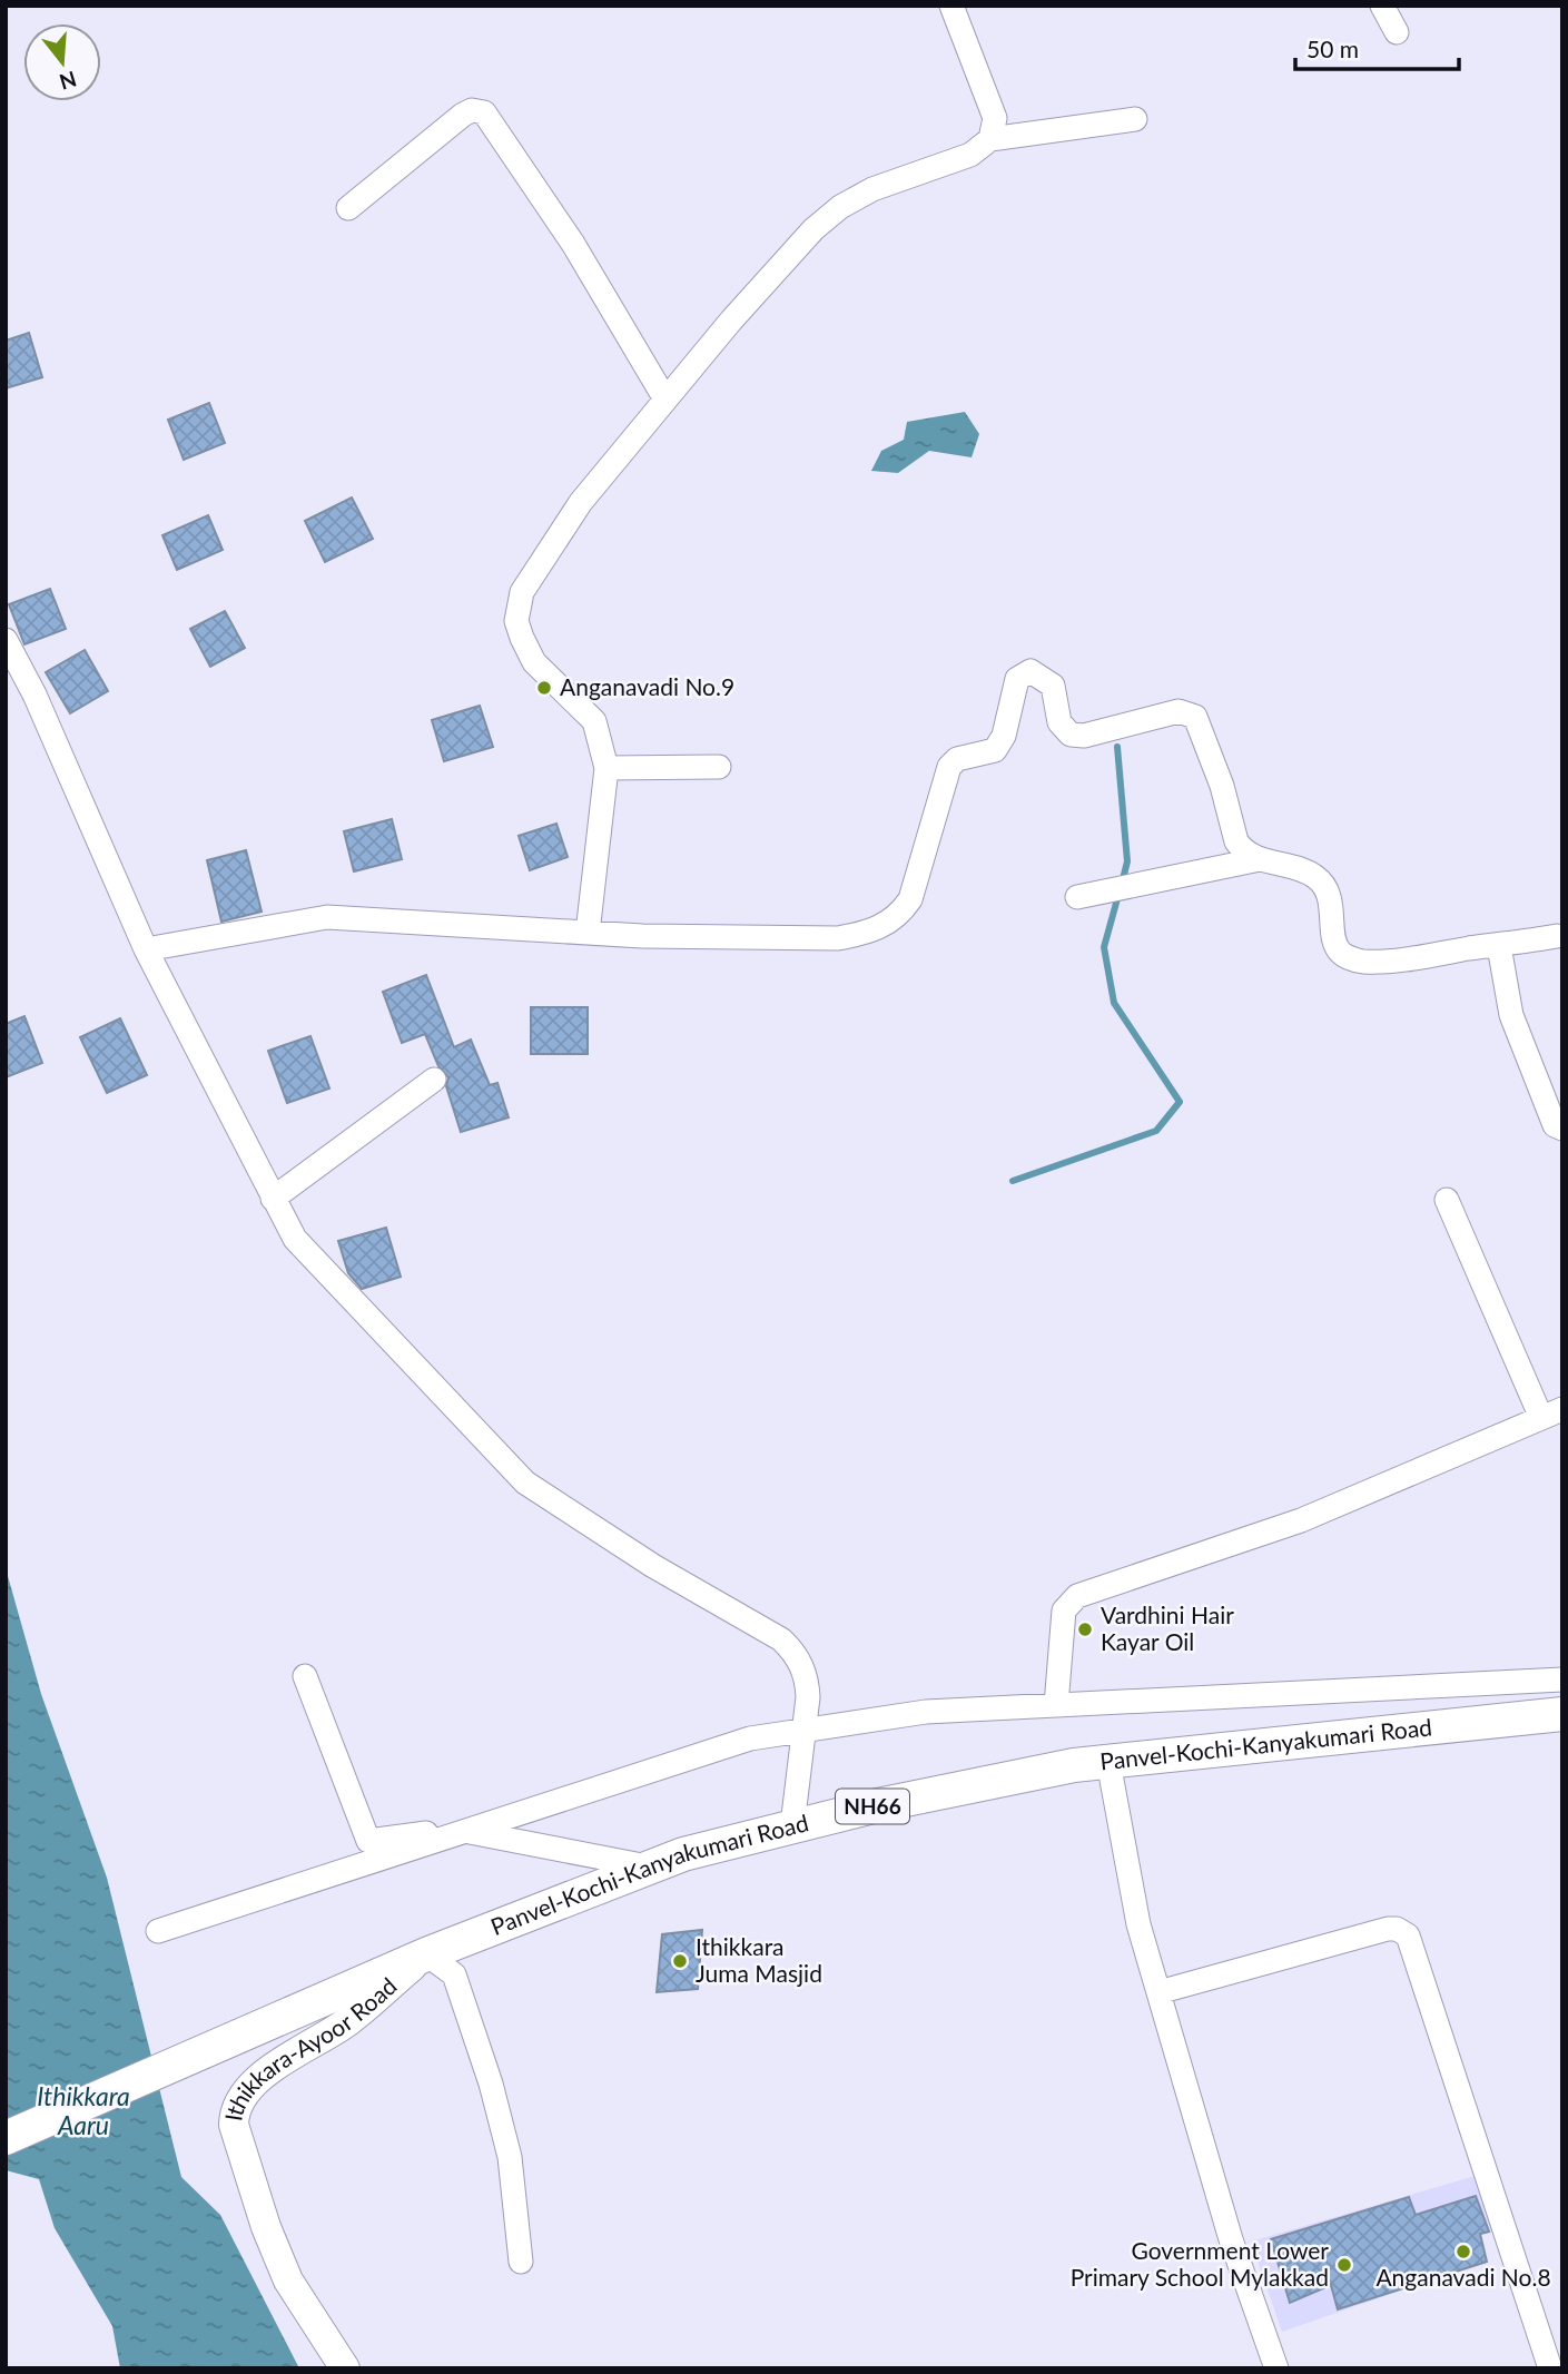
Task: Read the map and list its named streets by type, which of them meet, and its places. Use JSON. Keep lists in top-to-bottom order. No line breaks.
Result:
{"streets":{"highway":["Panvel-Kochi-Kanyakumari Road","NH66"],"main road":["Ithikkara-Ayoor Road"]},"crossings":[["Panvel-Kochi-Kanyakumari Road","Ithikkara-Ayoor Road"]],"water":["Ithikkara Aaru"],"places":["Anganavadi No.9","Vardhini Hair Kayar Oil","Ithikkara Juma Masjid","Anganavadi No.8","Government Lower Primary School Mylakkad"],"scale_bar":"50 m","north":"bottom"}
